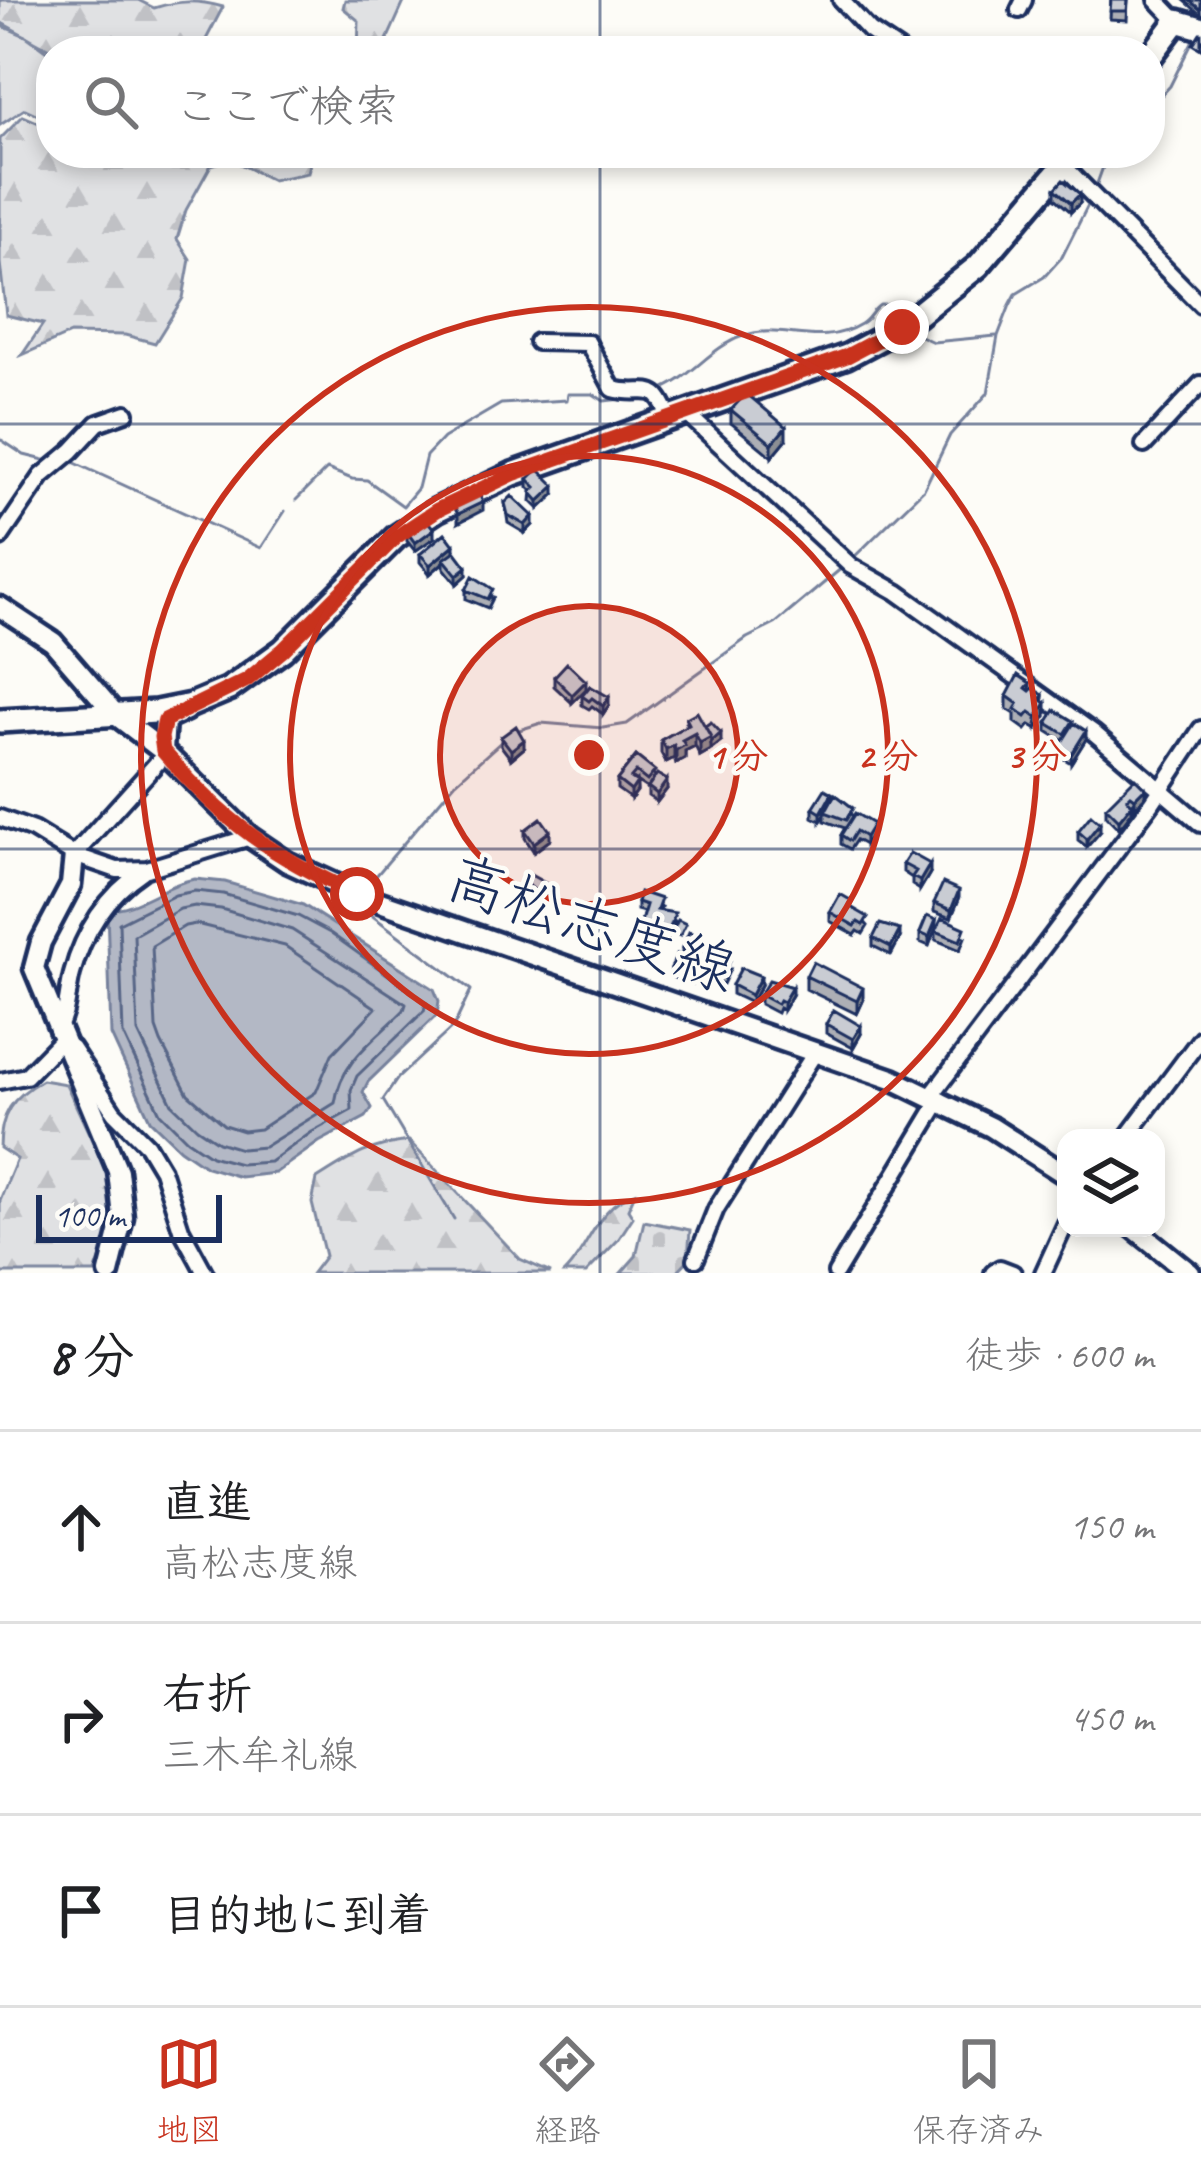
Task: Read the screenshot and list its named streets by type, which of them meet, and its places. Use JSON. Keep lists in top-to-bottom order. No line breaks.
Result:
{"streets":{"main road":["高松志度線"]},"scale_bar":"100 m","page":{"search":"ここで検索","scale":"100 m","heading":["8 分","徒歩 · 600 m"],"list":[["直進","高松志度線","150 m"],["右折","三木牟礼線","450 m"],"目的地に到着"],"nav":["地図","経路","保存済み"]},"rings":["1 分","2 分","3 分"]}
